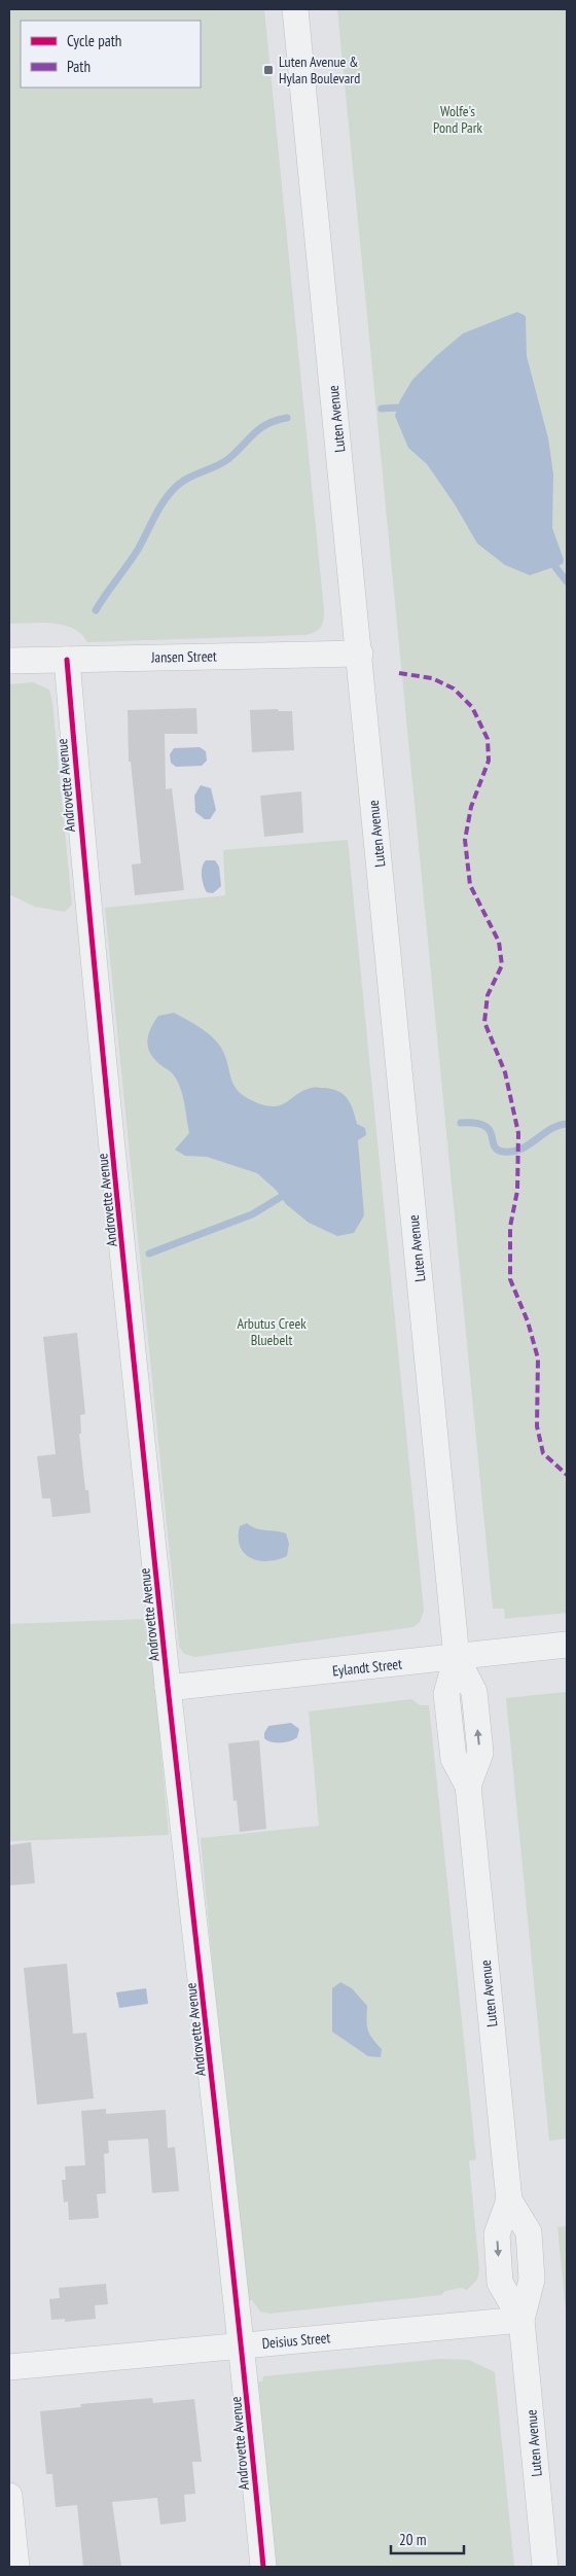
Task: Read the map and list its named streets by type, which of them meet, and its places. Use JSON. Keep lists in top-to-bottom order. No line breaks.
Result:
{"streets":{"street":["Luten Avenue","Jansen Street","Androvette Avenue","Eylandt Street","Deisius Street"]},"crossings":[["Luten Avenue","Jansen Street"],["Luten Avenue","Eylandt Street"],["Luten Avenue","Deisius Street"],["Jansen Street","Androvette Avenue"],["Androvette Avenue","Eylandt Street"],["Androvette Avenue","Deisius Street"]],"parks":["Wolfe's Pond Park","Arbutus Creek Bluebelt"],"places":{"transit":["Luten Avenue & Hylan Boulevard"]},"legend":["Cycle path","Path"],"scale_bar":"20 m"}
